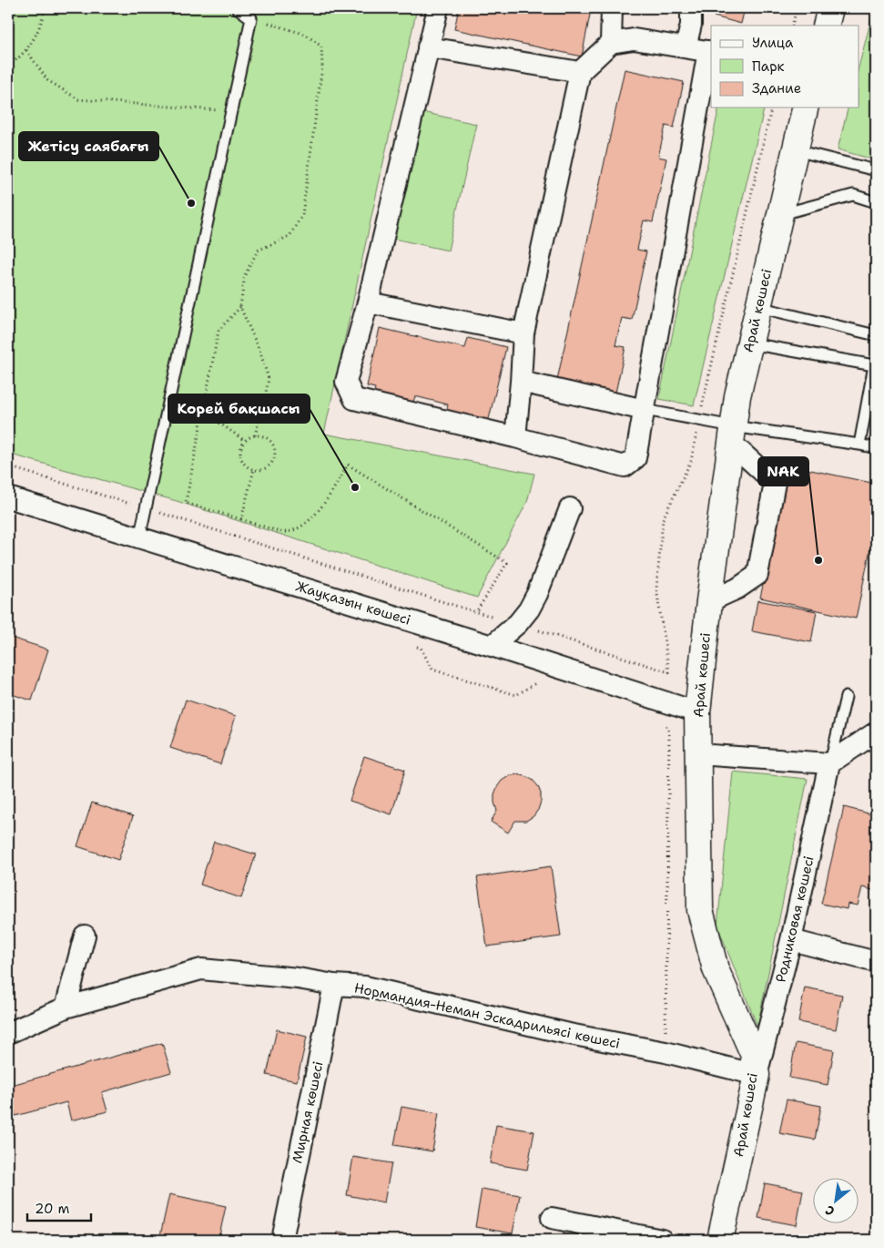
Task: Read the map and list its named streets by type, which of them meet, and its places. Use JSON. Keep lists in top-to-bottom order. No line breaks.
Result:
{"streets":{"street":["Арай көшесі","Жауқазын көшесі","Родниковая көшесі","Нормандия-Неман Эскадрильясі көшесі","Мирная көшесі"]},"crossings":[["Арай көшесі","Жауқазын көшесі"],["Арай көшесі","Родниковая көшесі"],["Арай көшесі","Нормандия-Неман Эскадрильясі көшесі"],["Родниковая көшесі","Нормандия-Неман Эскадрильясі көшесі"],["Нормандия-Неман Эскадрильясі көшесі","Мирная көшесі"]],"places":["Жетісу саябағы","Корей бақшасы","NAK"],"legend":["Улица","Парк","Здание"],"scale_bar":"20 m","north":"bottom left"}
